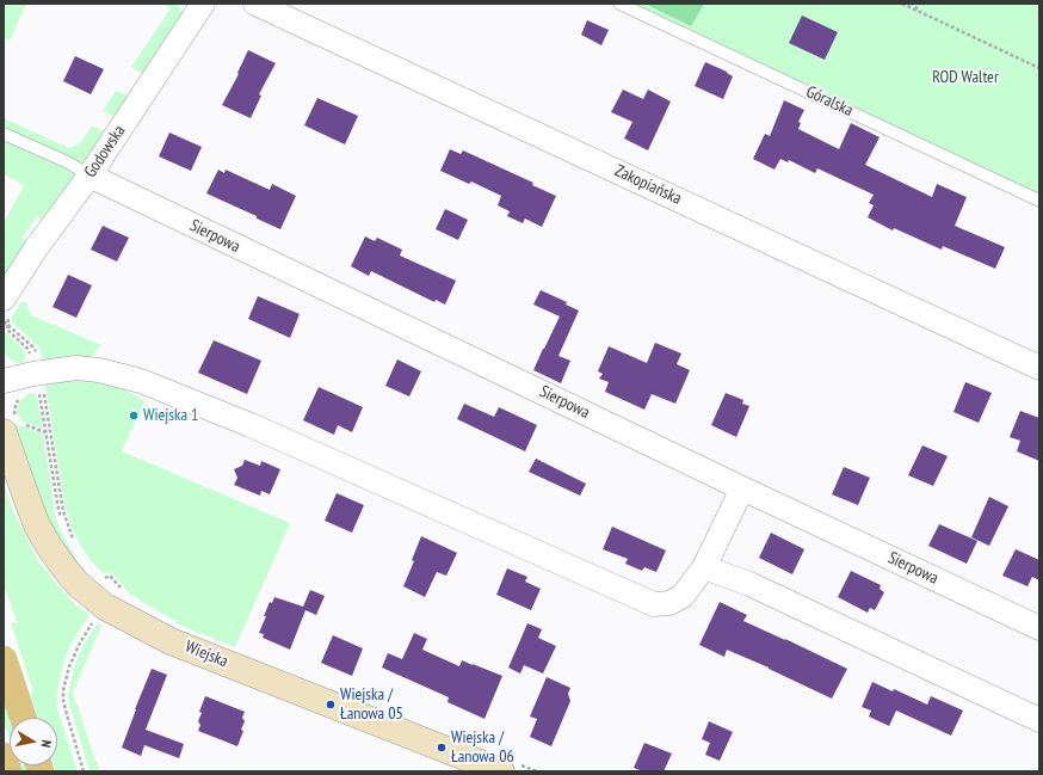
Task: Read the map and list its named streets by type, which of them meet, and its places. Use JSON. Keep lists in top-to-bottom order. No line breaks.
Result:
{"streets":{"street":["Godowska","Zakopiańska","Sierpowa","Wiejska"],"lane":["Góralska"]},"crossings":[["Godowska","Sierpowa"]],"parks":["ROD Walter"],"places":["Wiejska 1","Wiejska / Łanowa 05","Wiejska / Łanowa 06"],"north":"right"}
